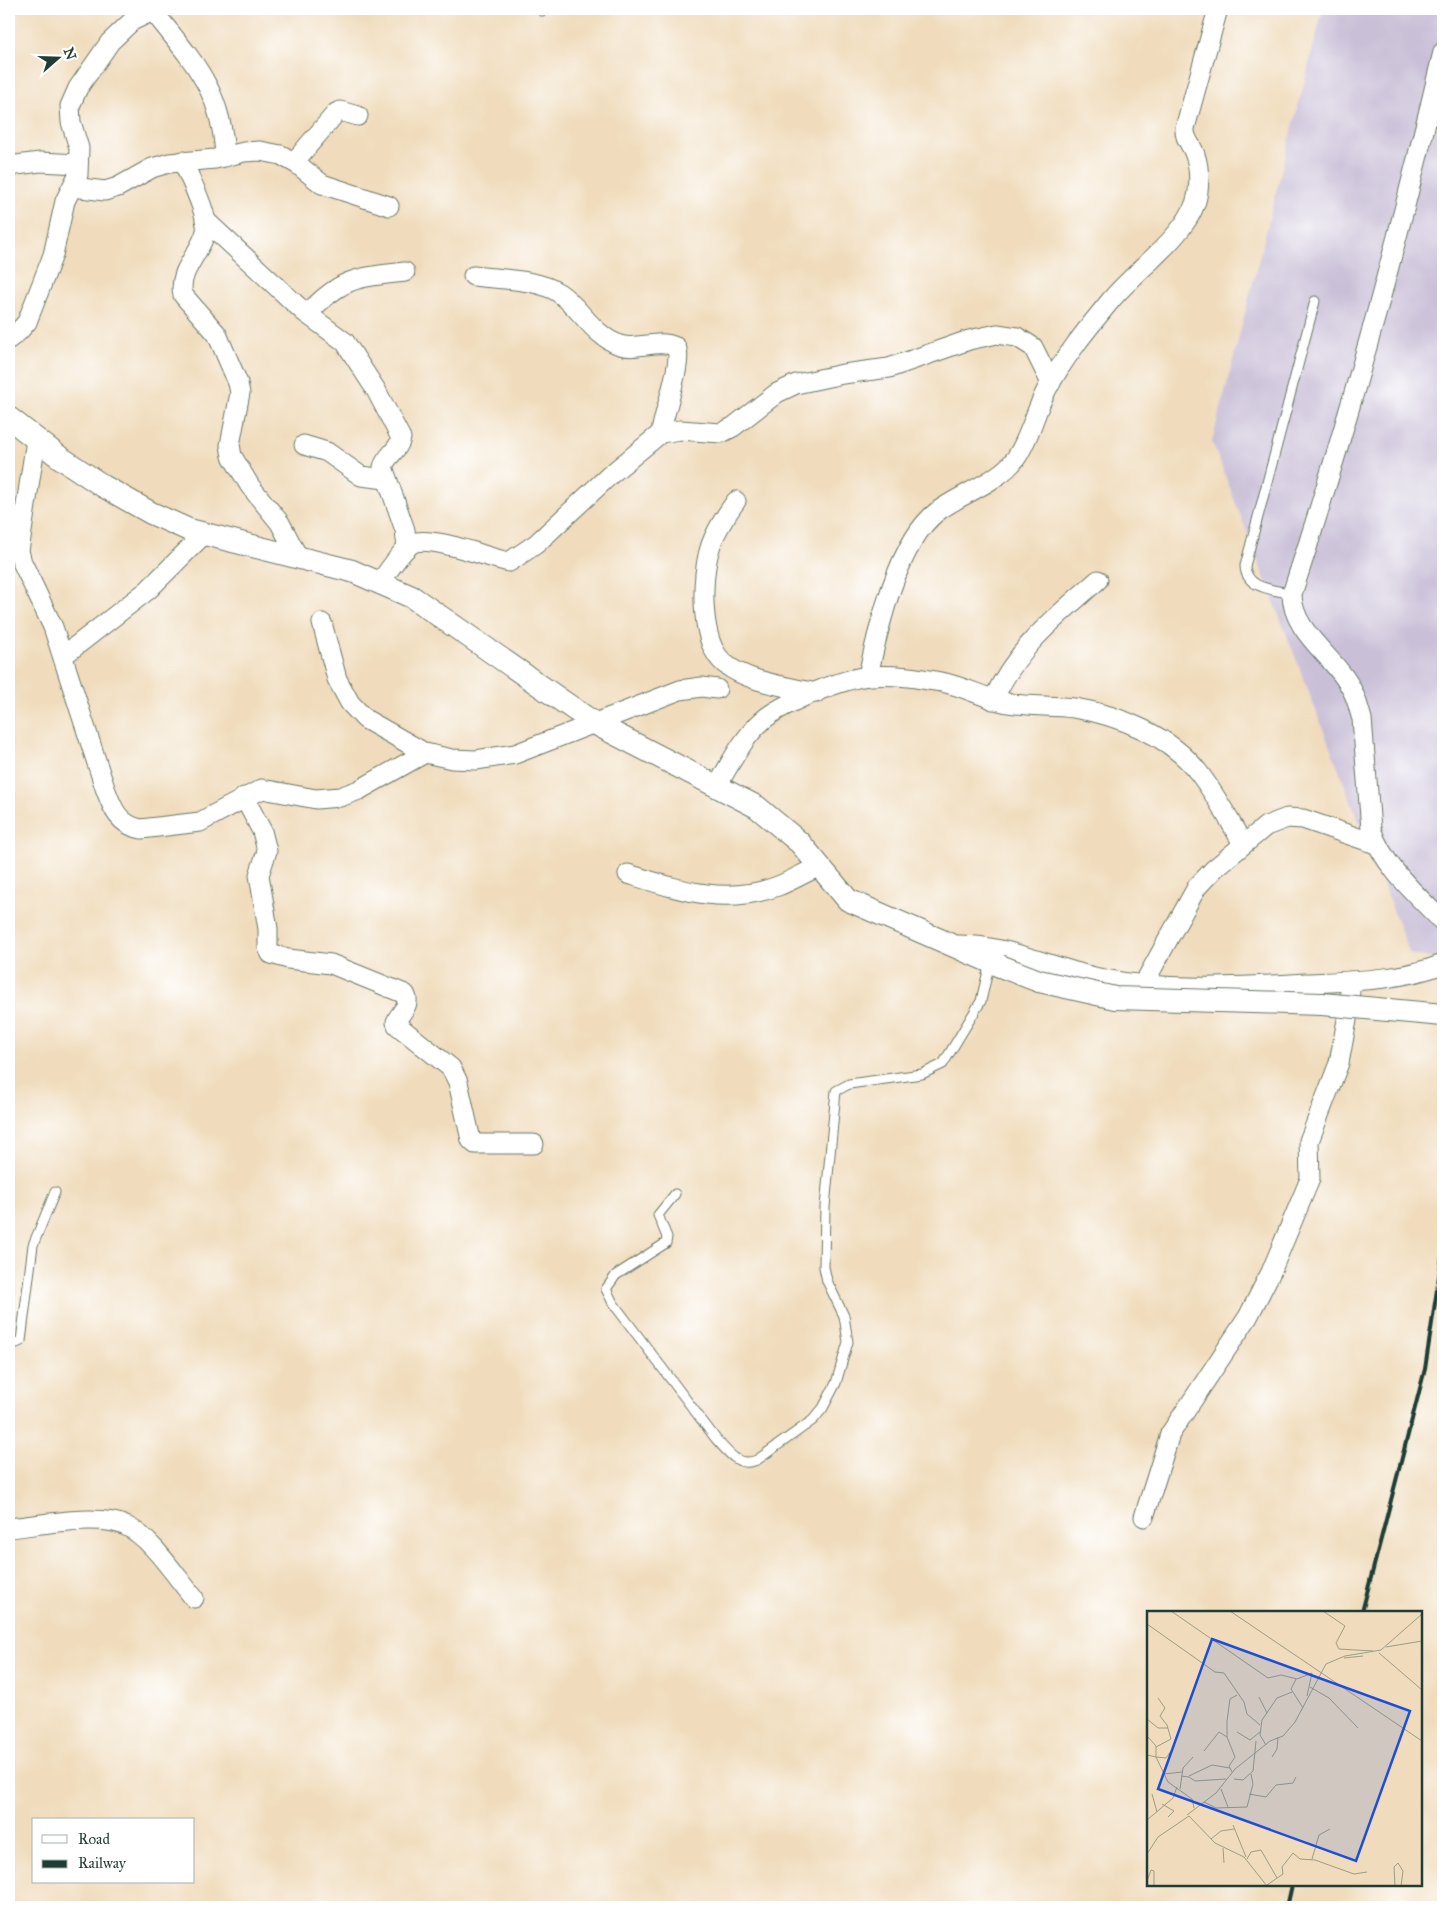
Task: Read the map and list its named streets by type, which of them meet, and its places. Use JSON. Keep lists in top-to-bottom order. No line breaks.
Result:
{"legend":["Road","Railway"],"north":"right"}
